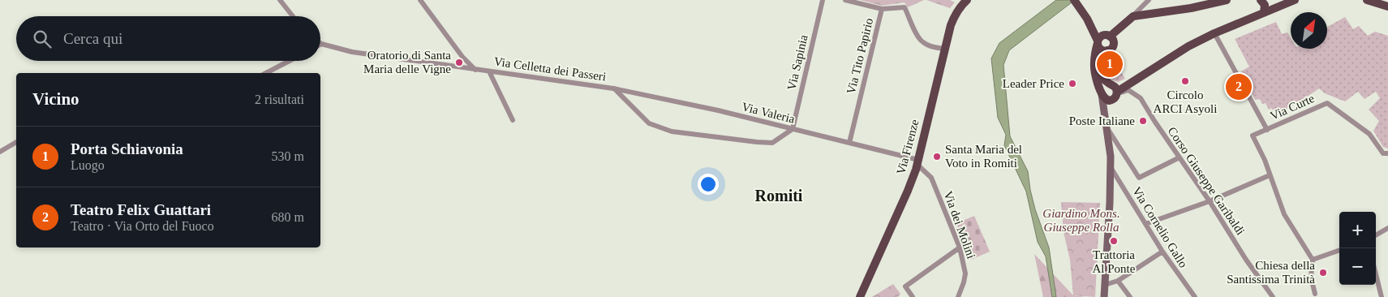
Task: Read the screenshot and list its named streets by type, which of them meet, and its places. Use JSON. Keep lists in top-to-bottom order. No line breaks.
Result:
{"streets":{"main road":["Via Firenze"],"street":["Via Tito Papirio","Via Sapinia","Via Celletta dei Passeri","Via Curte","Via Valeria","Corso Giuseppe Garibaldi","Via dei Molini","Via Cornelio Gallo"]},"crossings":[["Via Tito Papirio","Via Valeria"],["Via Sapinia","Via Celletta dei Passeri"],["Via Sapinia","Via Valeria"],["Via Celletta dei Passeri","Via Valeria"],["Via Valeria","Via Firenze"],["Via Valeria","Via dei Molini"],["Via Firenze","Via dei Molini"]],"districts":["Romiti"],"parks":["Giardino Mons. Giuseppe Rolla"],"places":["Oratorio di Santa Maria delle Vigne","Circolo ARCI Asyoli","Leader Price","Poste Italiane","Santa Maria del Voto in Romiti","Trattoria Al Ponte","Chiesa della Santissima Trinità"],"north":"top right","page":{"search":"Cerca qui","pins":["1","2"],"heading":["Vicino","2 risultati"],"list":[{"mark":"1","name":"Porta Schiavonia","note":"Luogo","value":"530 m"},{"mark":"2","name":"Teatro Felix Guattari","note":"Teatro · Via Orto del Fuoco","value":"680 m"}],"map_buttons":["+","−"]}}
